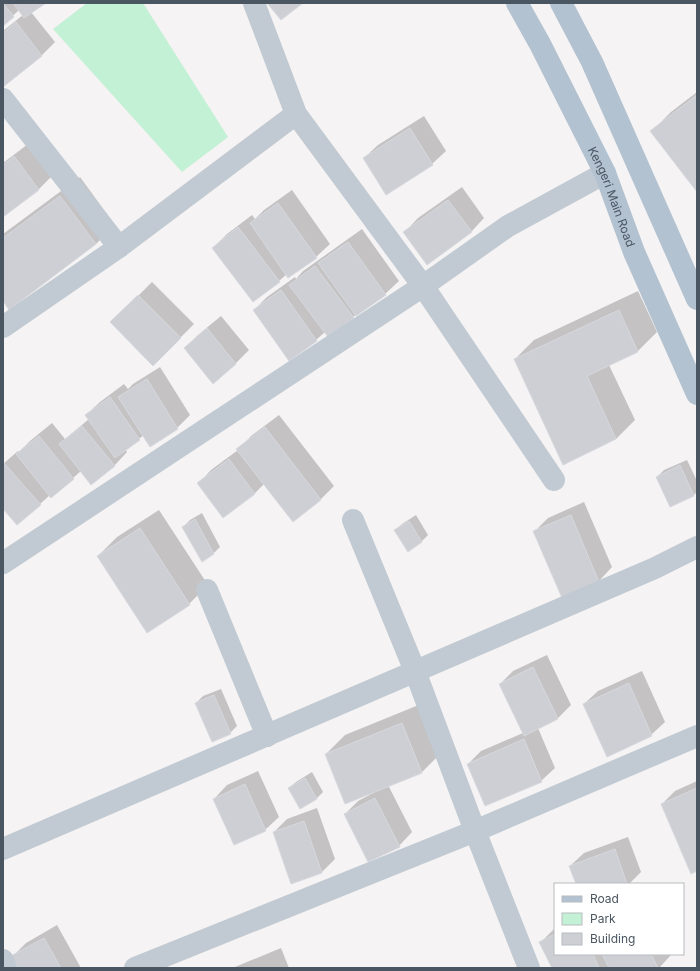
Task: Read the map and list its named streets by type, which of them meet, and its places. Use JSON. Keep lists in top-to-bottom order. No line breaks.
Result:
{"streets":{"main road":["Kengeri Main Road"]},"legend":["Road","Park","Building"]}
